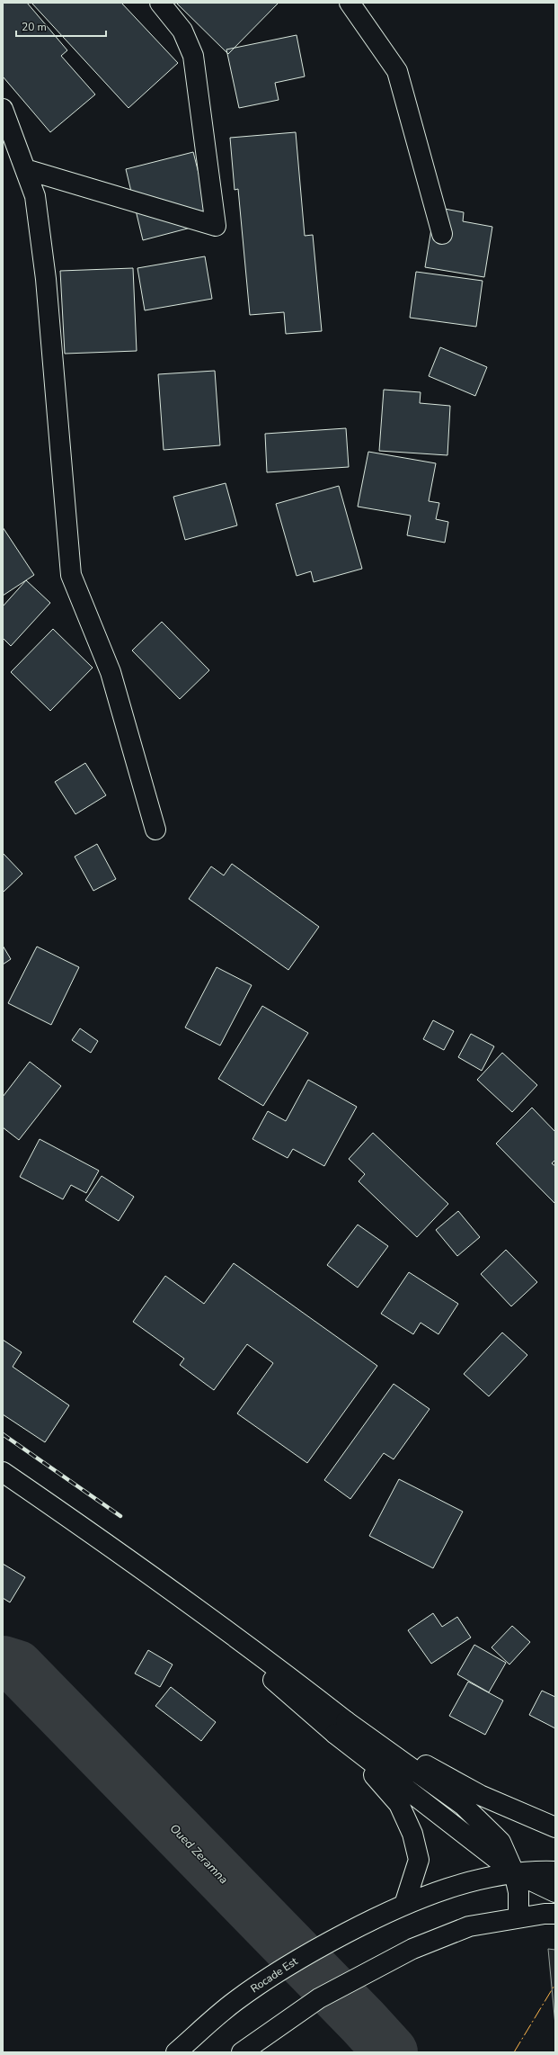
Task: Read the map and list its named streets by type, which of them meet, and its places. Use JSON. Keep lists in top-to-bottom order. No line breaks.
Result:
{"streets":{"main road":["Rocade Est"]},"water":["Oued Zeramna"],"scale_bar":"20 m"}
